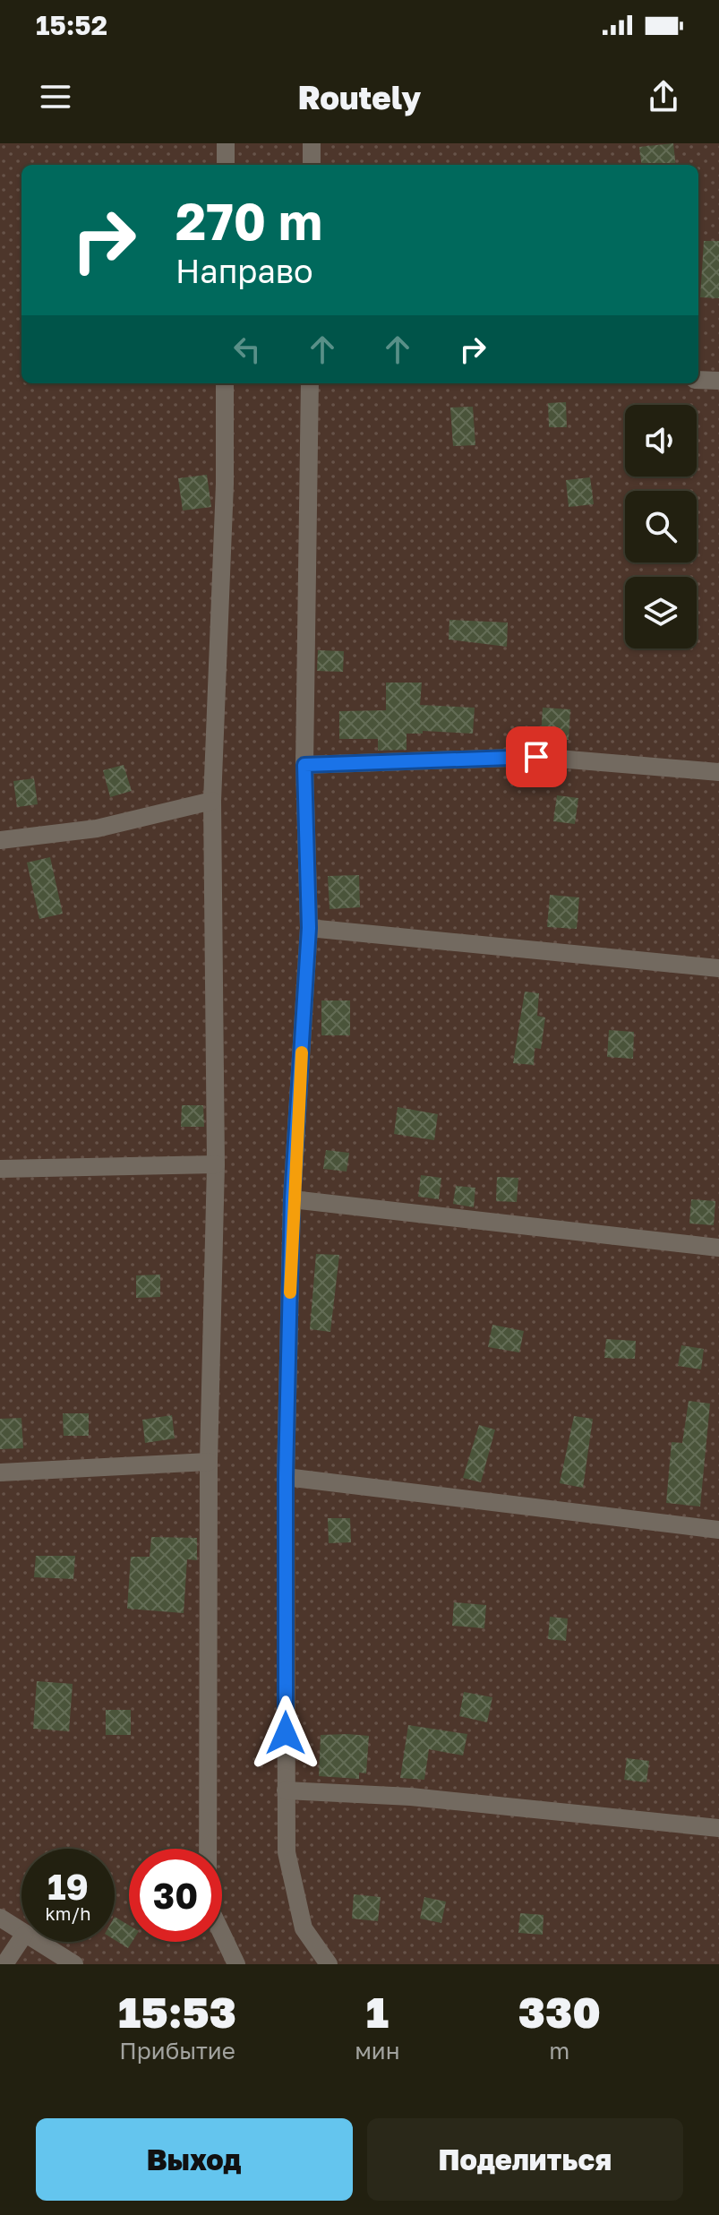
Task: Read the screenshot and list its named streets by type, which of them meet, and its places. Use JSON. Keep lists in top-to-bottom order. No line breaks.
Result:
{"page":{"status":"15:52","header":"Routely","turn":["270 m","Направо"],"speed":"19 km/h","limit":"30","eta":["15:53","Прибытие","1","мин","330","m"],"buttons":["Выход","Поделиться"]}}
